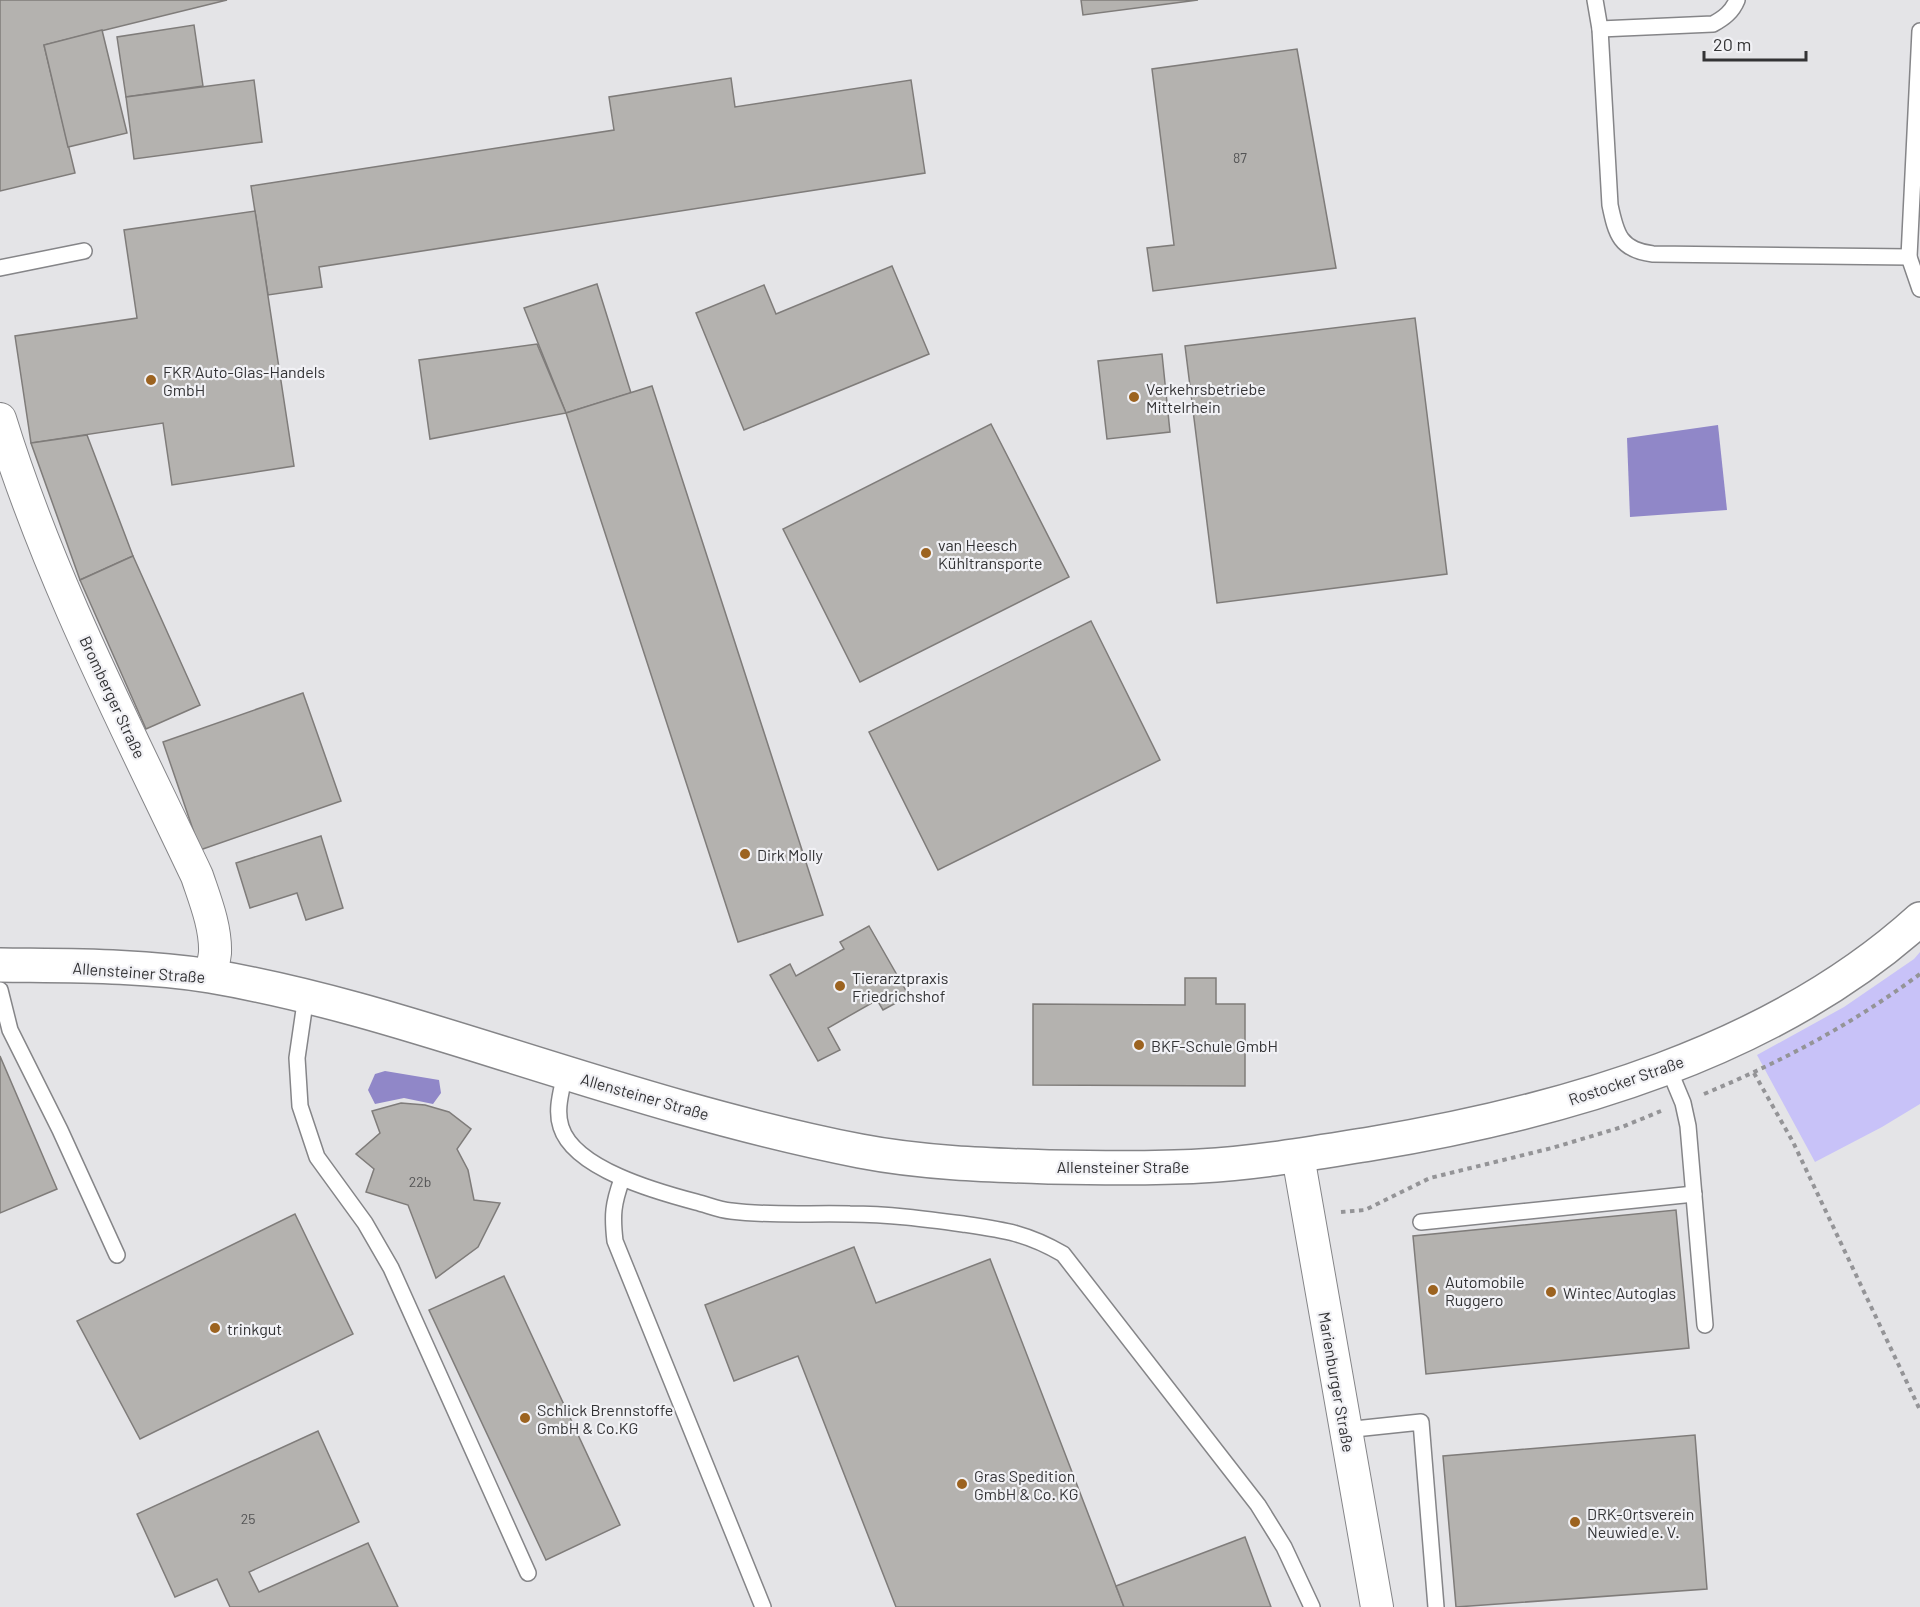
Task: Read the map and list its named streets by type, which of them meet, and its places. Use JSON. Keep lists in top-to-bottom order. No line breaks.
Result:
{"streets":{"street":["Bromberger Straße","Allensteiner Straße","Rostocker Straße","Marienburger Straße"]},"crossings":[["Bromberger Straße","Allensteiner Straße"],["Allensteiner Straße","Rostocker Straße"],["Allensteiner Straße","Marienburger Straße"],["Rostocker Straße","Marienburger Straße"]],"places":["FKR Auto-Glas-Handels GmbH","Verkehrsbetriebe Mittelrhein","van Heesch Kühltransporte","Dirk Molly","Tierarztpraxis Friedrichshof","BKF-Schule GmbH","Automobile Ruggero","Wintec Autoglas","trinkgut","Schlick Brennstoffe GmbH & Co.KG","Gras Spedition GmbH & Co. KG","DRK-Ortsverein Neuwied e. V."],"house_numbers":["87","22b","25"],"scale_bar":"20 m"}
